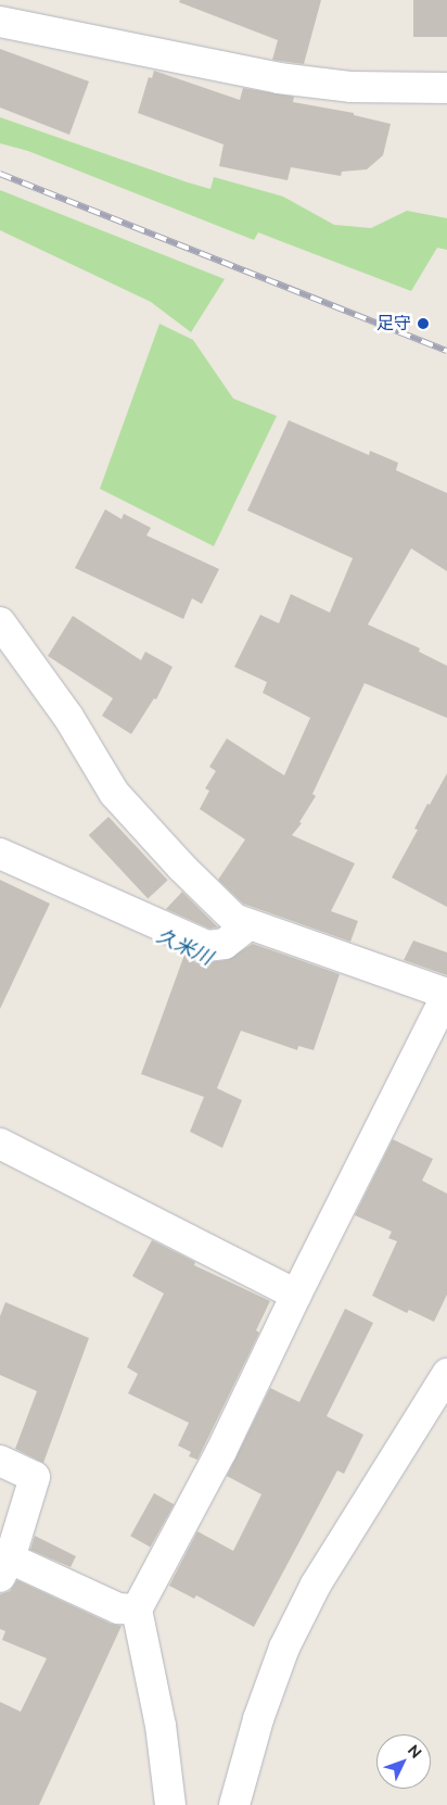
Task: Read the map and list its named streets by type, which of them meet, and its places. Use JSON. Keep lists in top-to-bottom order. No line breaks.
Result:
{"water":["久米川"],"places":["足守"],"north":"top right"}
